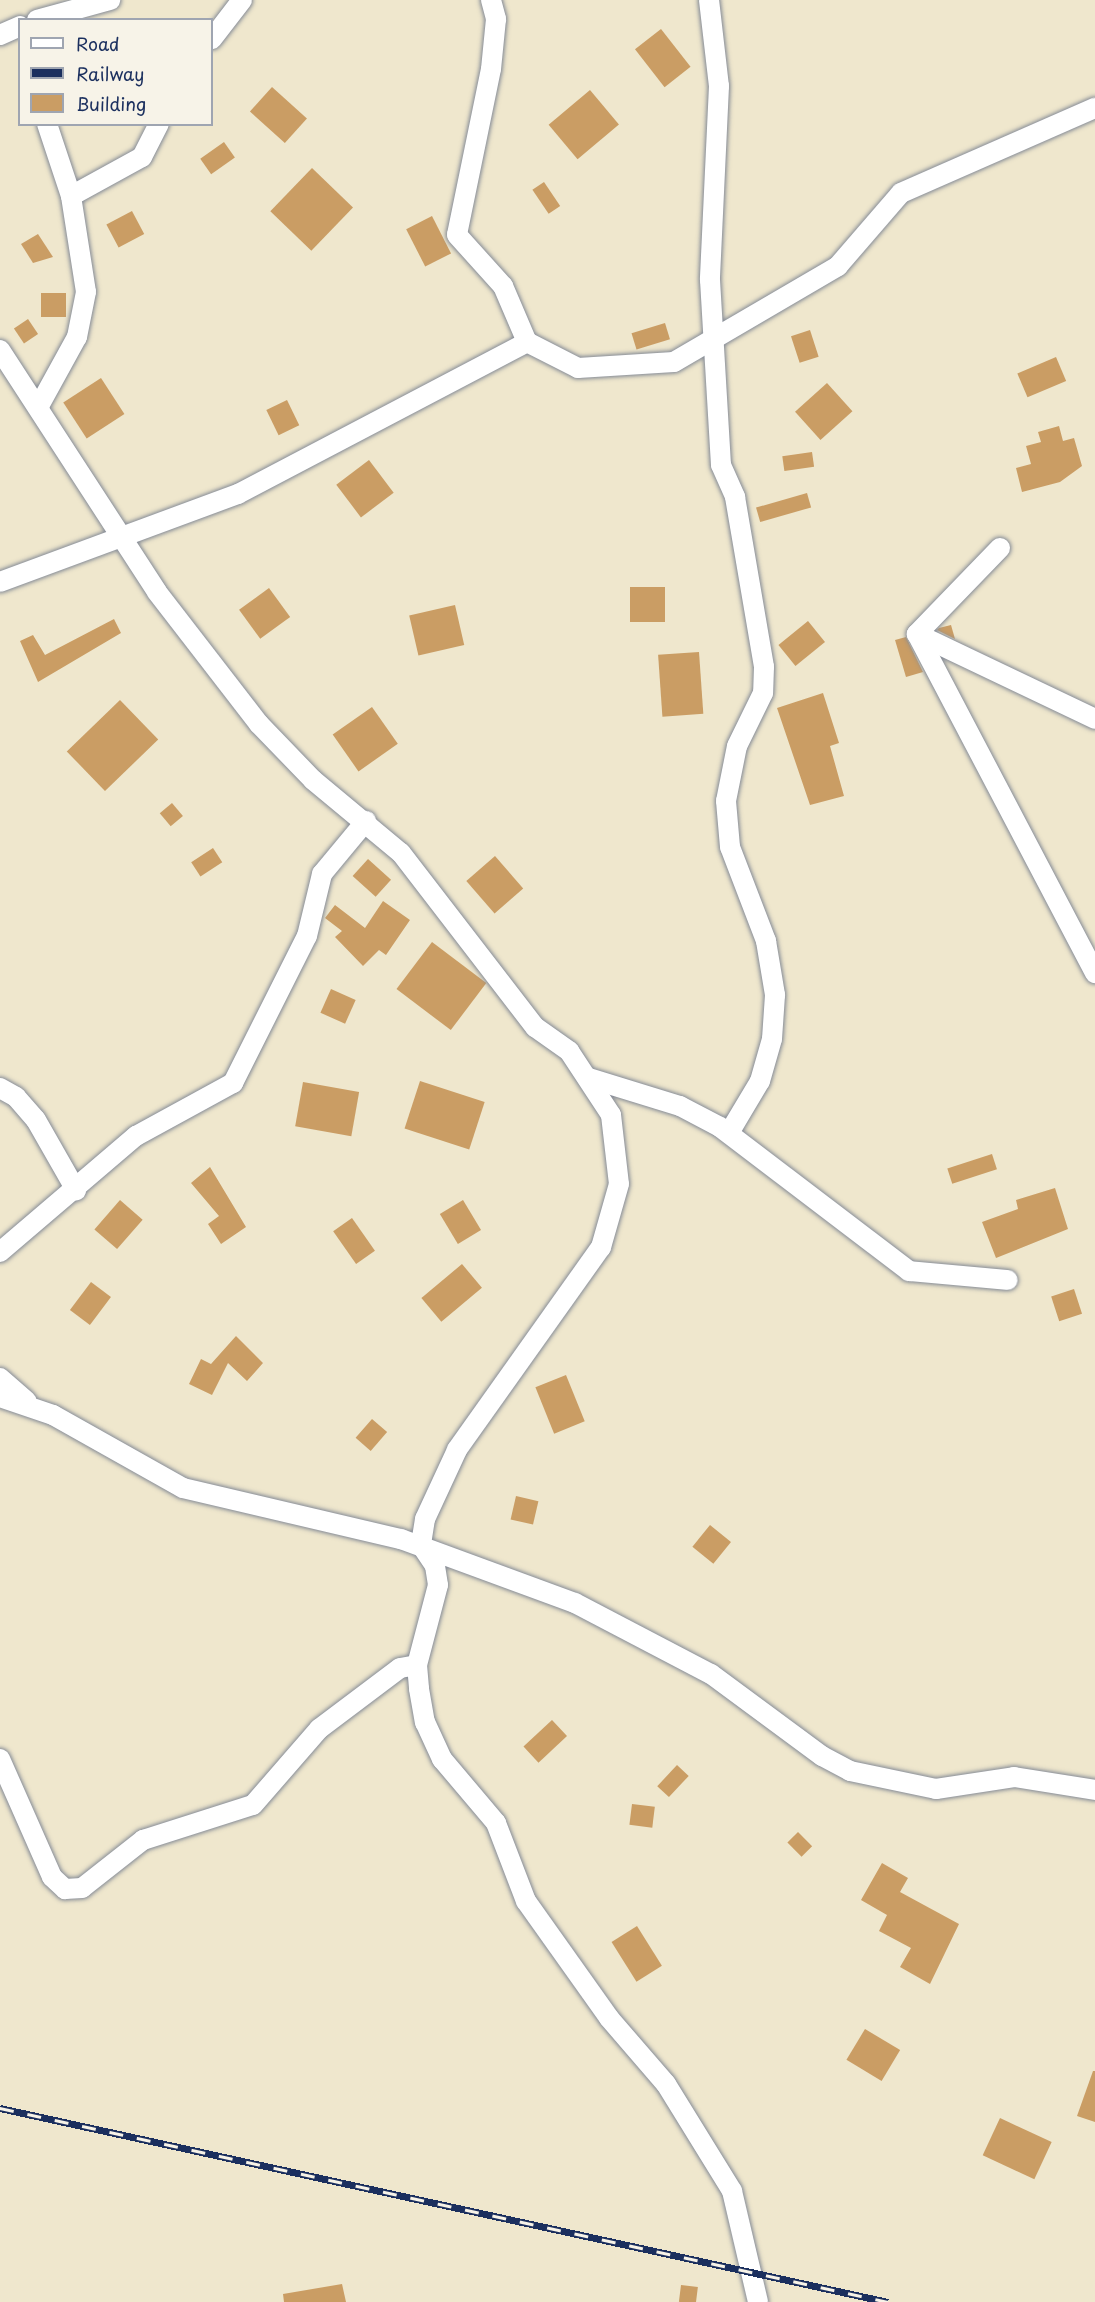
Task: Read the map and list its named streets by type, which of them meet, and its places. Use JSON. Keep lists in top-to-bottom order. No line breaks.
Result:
{"legend":["Road","Railway","Building"]}
